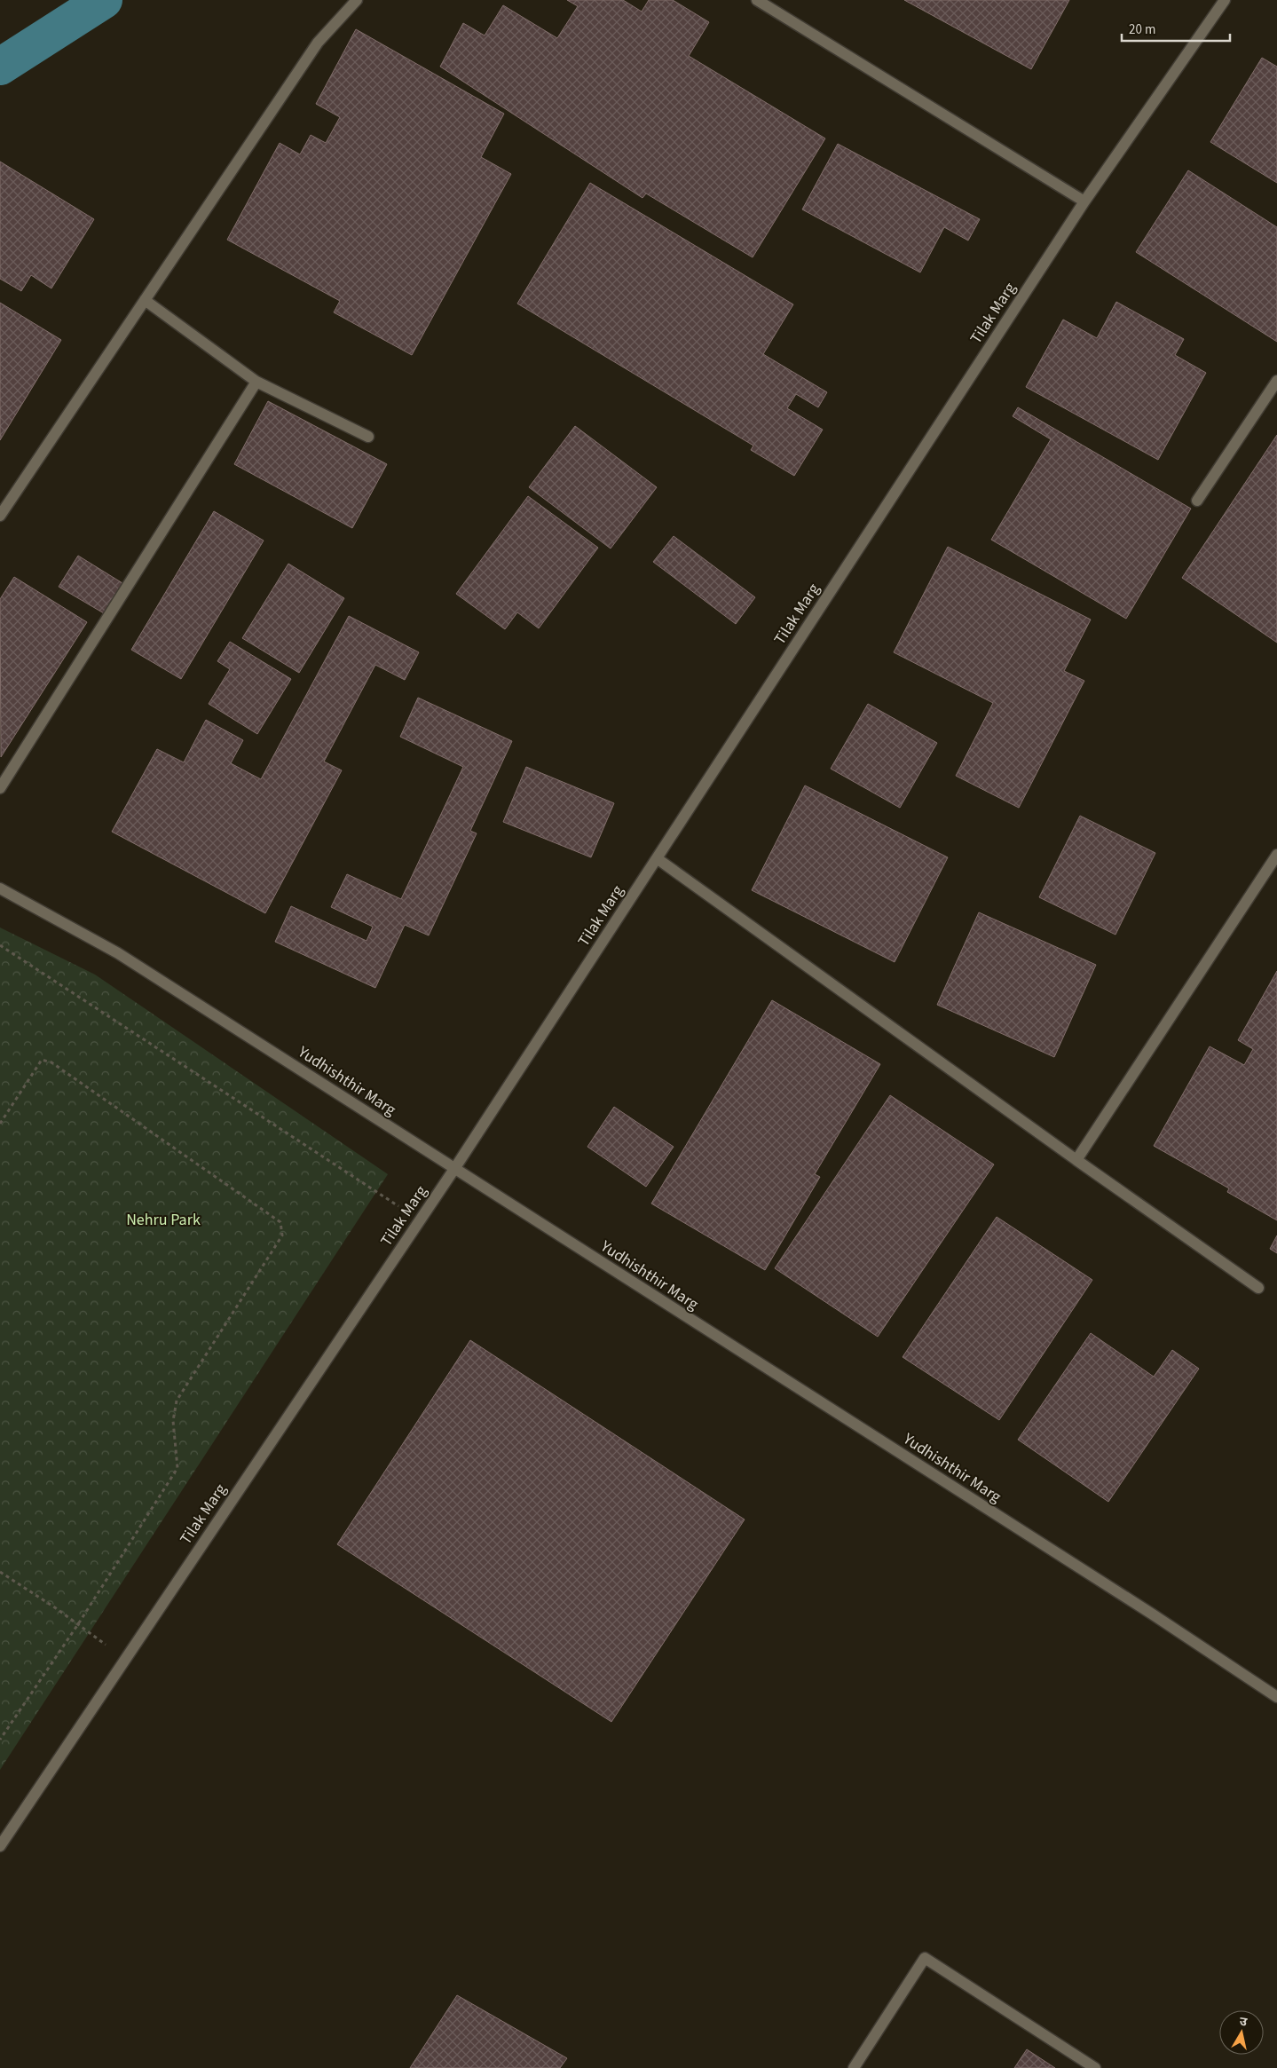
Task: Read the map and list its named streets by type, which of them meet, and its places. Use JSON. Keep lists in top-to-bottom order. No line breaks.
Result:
{"streets":{"street":["Tilak Marg","Yudhishthir Marg"]},"crossings":[["Tilak Marg","Yudhishthir Marg"]],"parks":["Nehru Park"],"scale_bar":"20 m","north":"top"}
